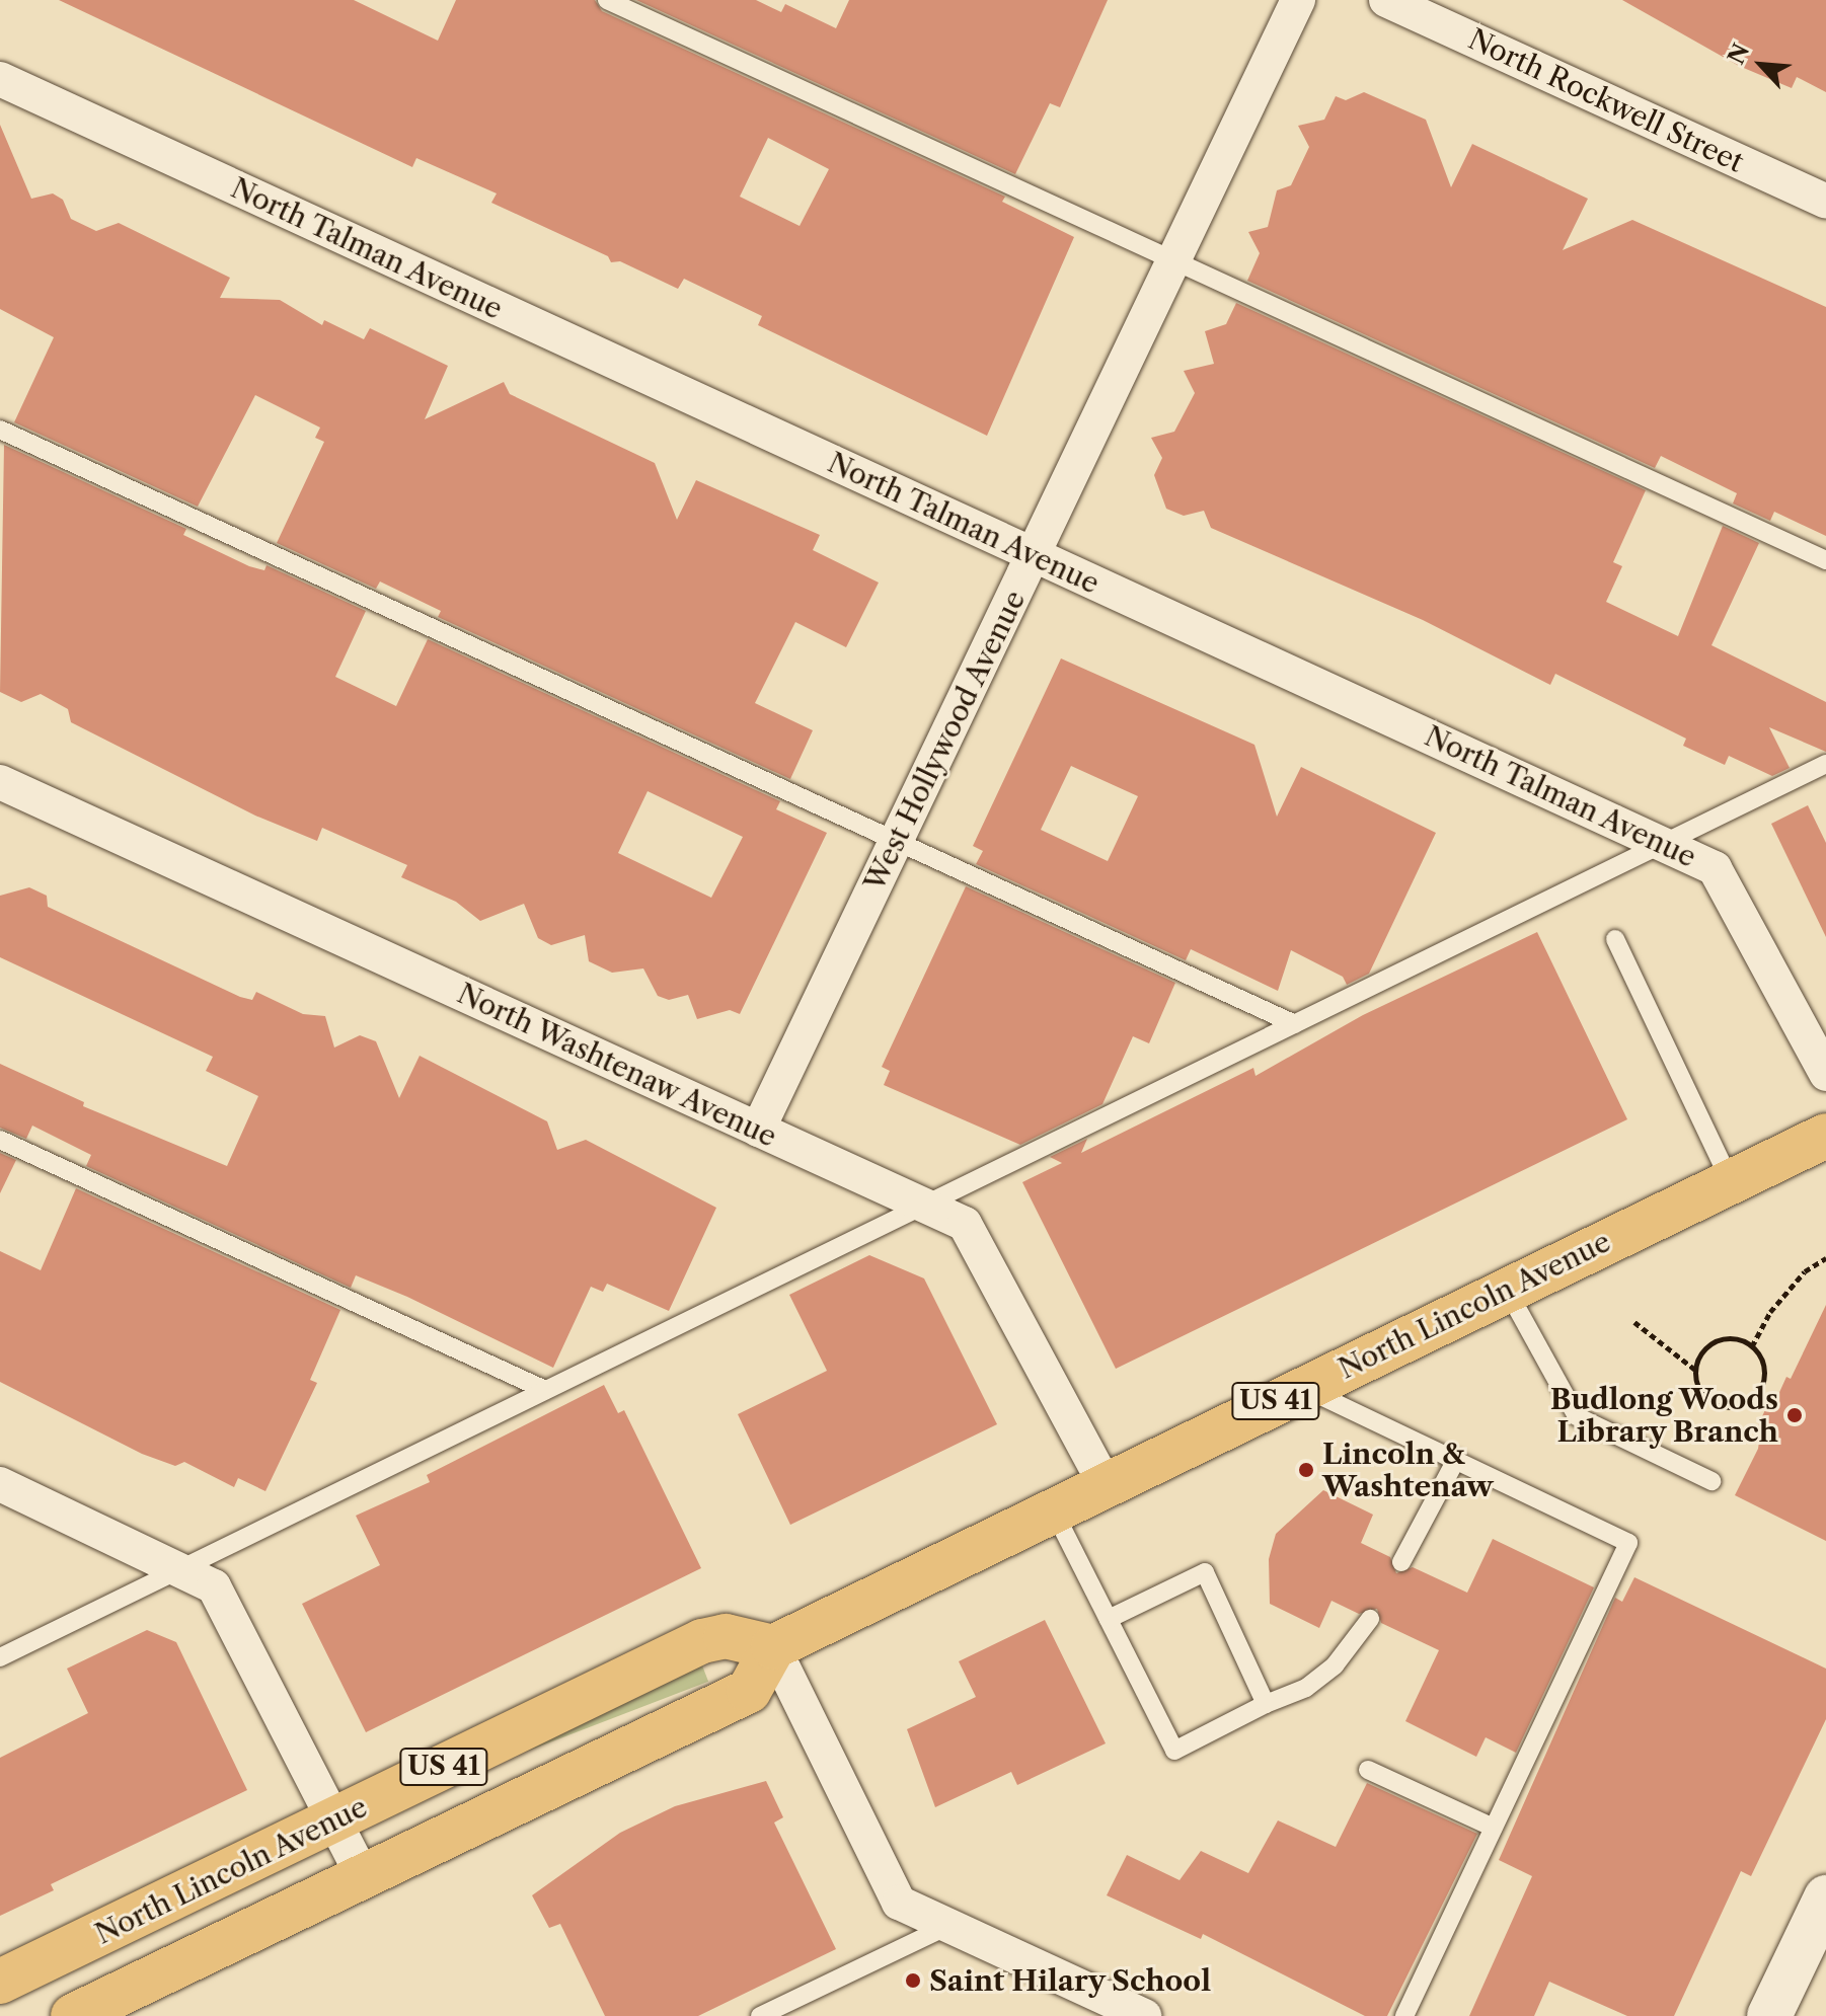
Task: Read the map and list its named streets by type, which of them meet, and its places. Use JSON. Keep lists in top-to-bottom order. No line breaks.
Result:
{"streets":{"main road":["North Lincoln Avenue","US 41"],"street":["North Rockwell Street","North Talman Avenue","West Hollywood Avenue","North Washtenaw Avenue"]},"crossings":[["North Talman Avenue","West Hollywood Avenue"],["West Hollywood Avenue","North Washtenaw Avenue"],["North Washtenaw Avenue","North Lincoln Avenue"],["North Lincoln Avenue","US 41"]],"places":["Budlong Woods Library Branch","Lincoln & Washtenaw","Saint Hilary School"],"north":"top left"}
